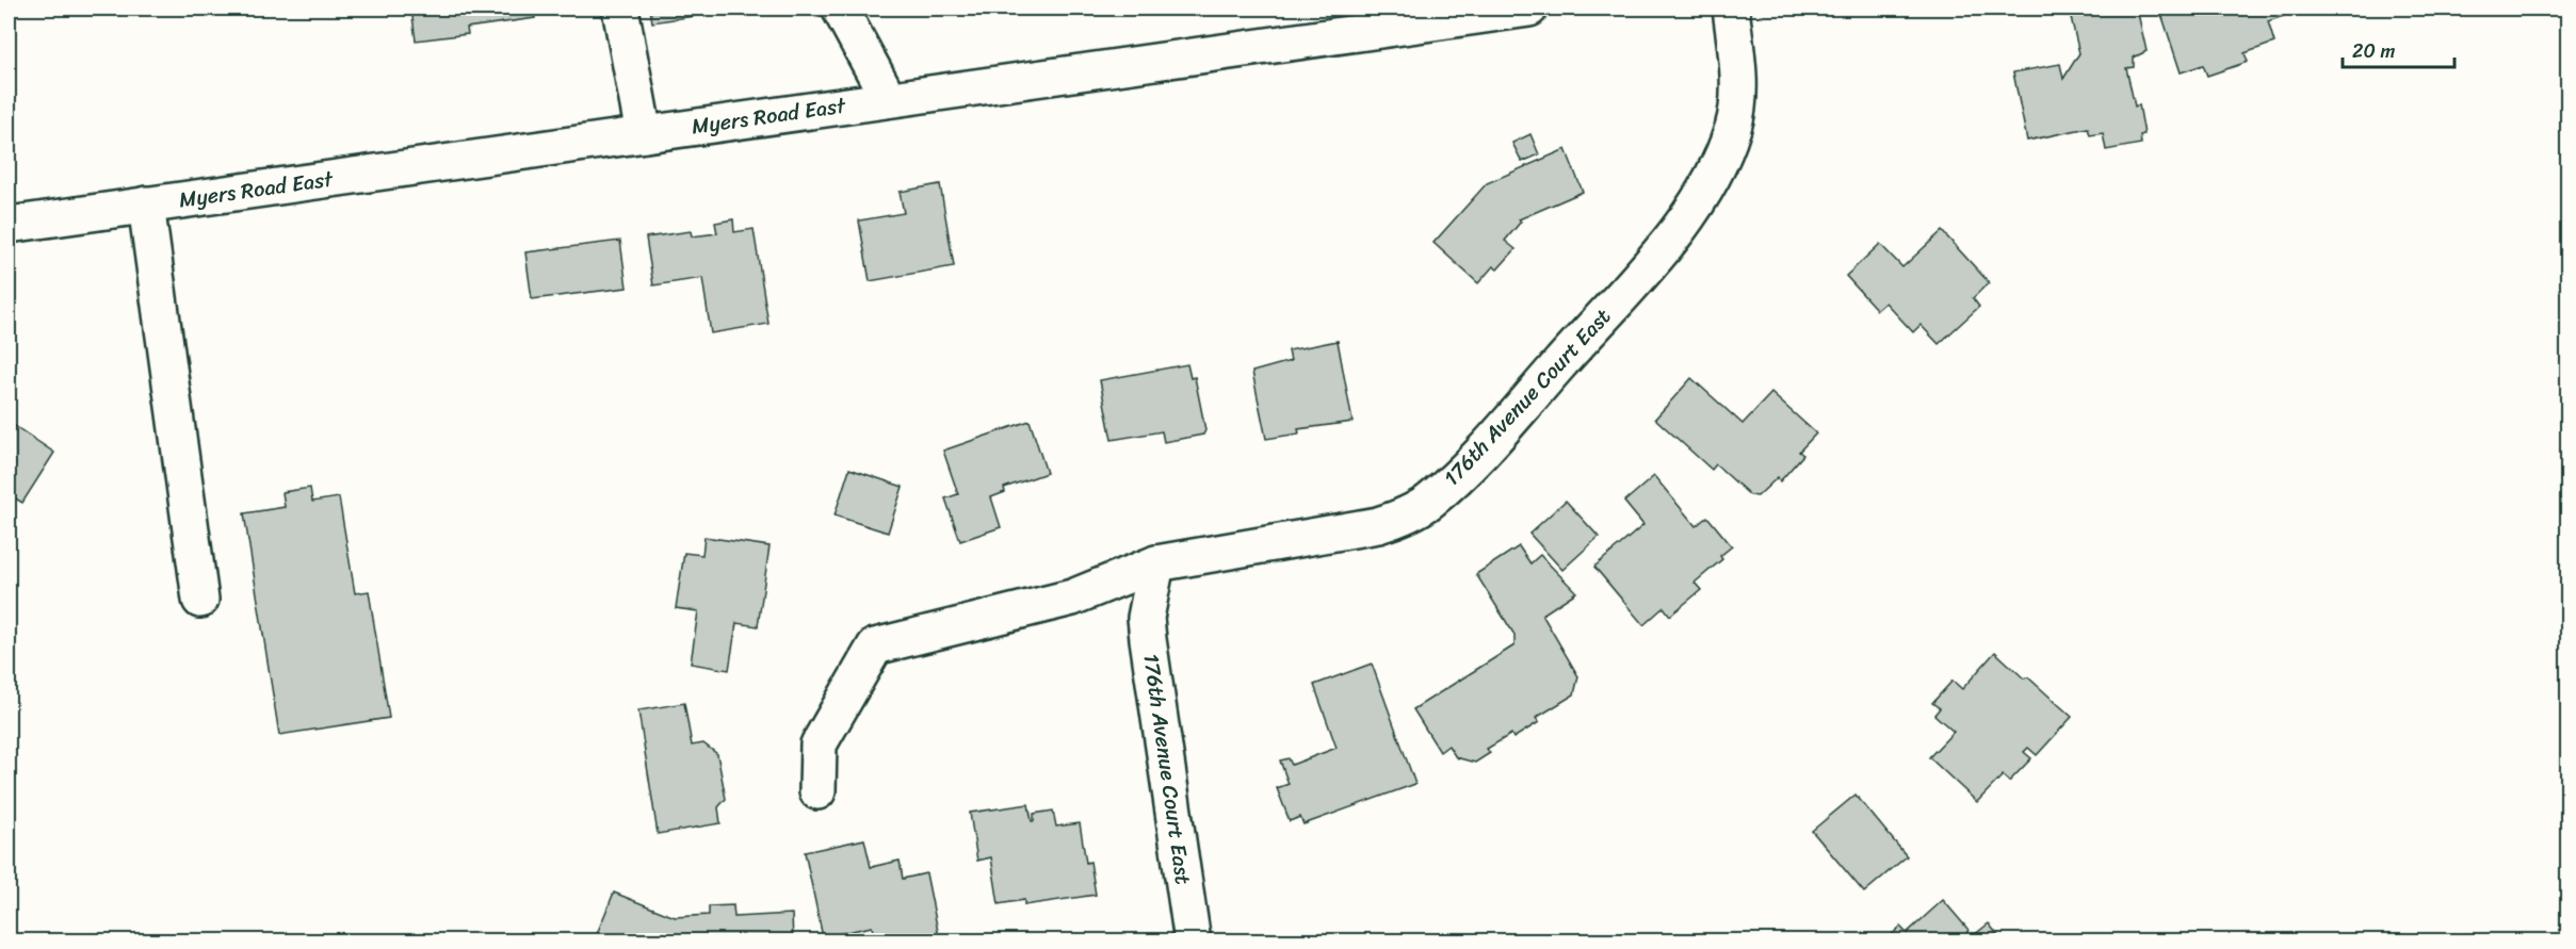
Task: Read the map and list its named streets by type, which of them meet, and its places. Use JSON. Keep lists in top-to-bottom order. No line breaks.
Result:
{"streets":{"street":["Myers Road East","176th Avenue Court East"]},"scale_bar":"20 m"}
